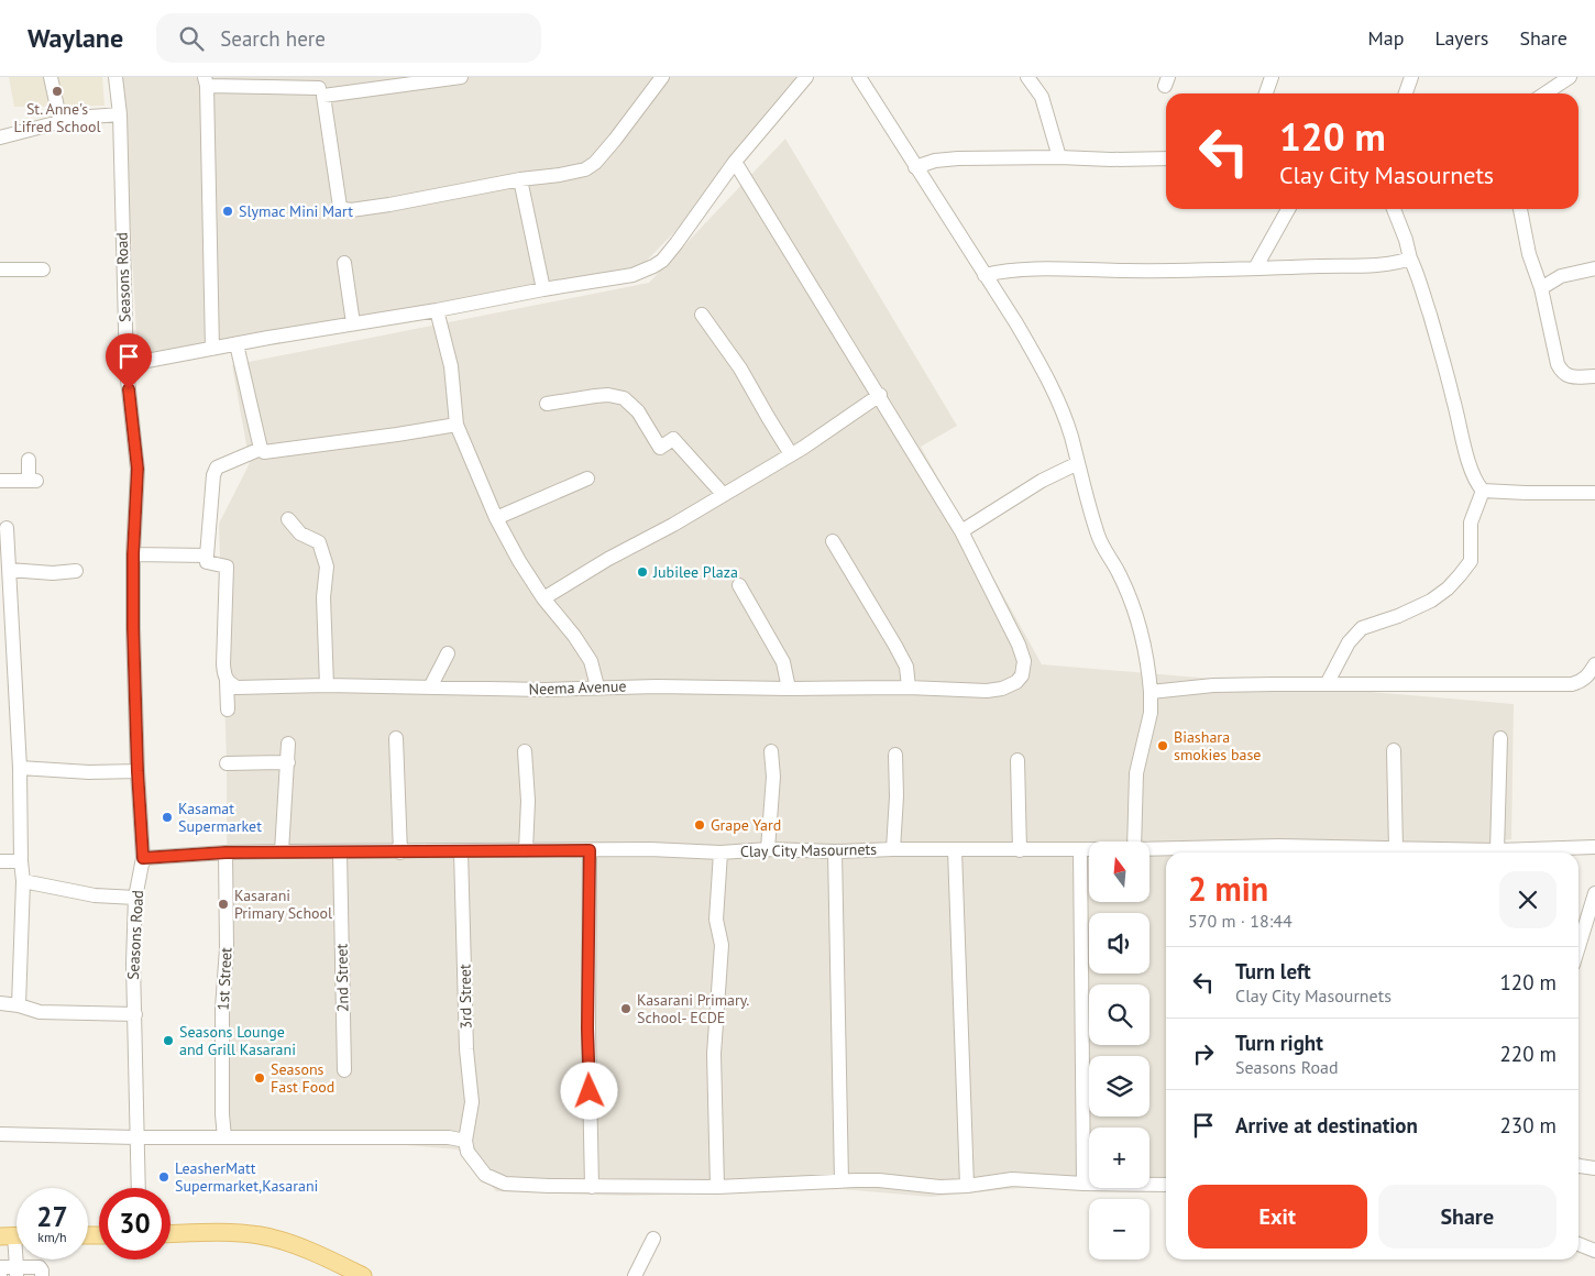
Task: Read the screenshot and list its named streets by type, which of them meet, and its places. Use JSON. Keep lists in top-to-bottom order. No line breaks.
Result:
{"streets":{"street":["Seasons Road","Neema Avenue","Clay City Masournets","2nd Street","1st Street","3rd Street"]},"crossings":[["Seasons Road","Clay City Masournets"],["Clay City Masournets","2nd Street"],["Clay City Masournets","1st Street"],["Clay City Masournets","3rd Street"]],"places":["St. Anne's Lifred School","Slymac Mini Mart","Jubilee Plaza","Biashara smokies base","Kasamat Supermarket","Grape Yard","Kasarani Primary School","Kasarani Primary. School- ECDE","Seasons Lounge and Grill Kasarani","Seasons Fast Food","LeasherMatt Supermarket,Kasarani"],"north":"top","page":{"header":"Waylane","search":"Search here","nav":["Map","Layers","Share"],"turn":["120 m","Clay City Masournets"],"map_buttons":["+","−"],"heading":["2 min","570 m · 18:44"],"list":[{"name":"Turn left","note":"Clay City Masournets","value":"120 m"},{"name":"Turn right","note":"Seasons Road","value":"220 m"},{"name":"Arrive at destination","value":"230 m"}],"buttons":["Exit","Share"],"speed":"27 km/h","limit":"30"}}
